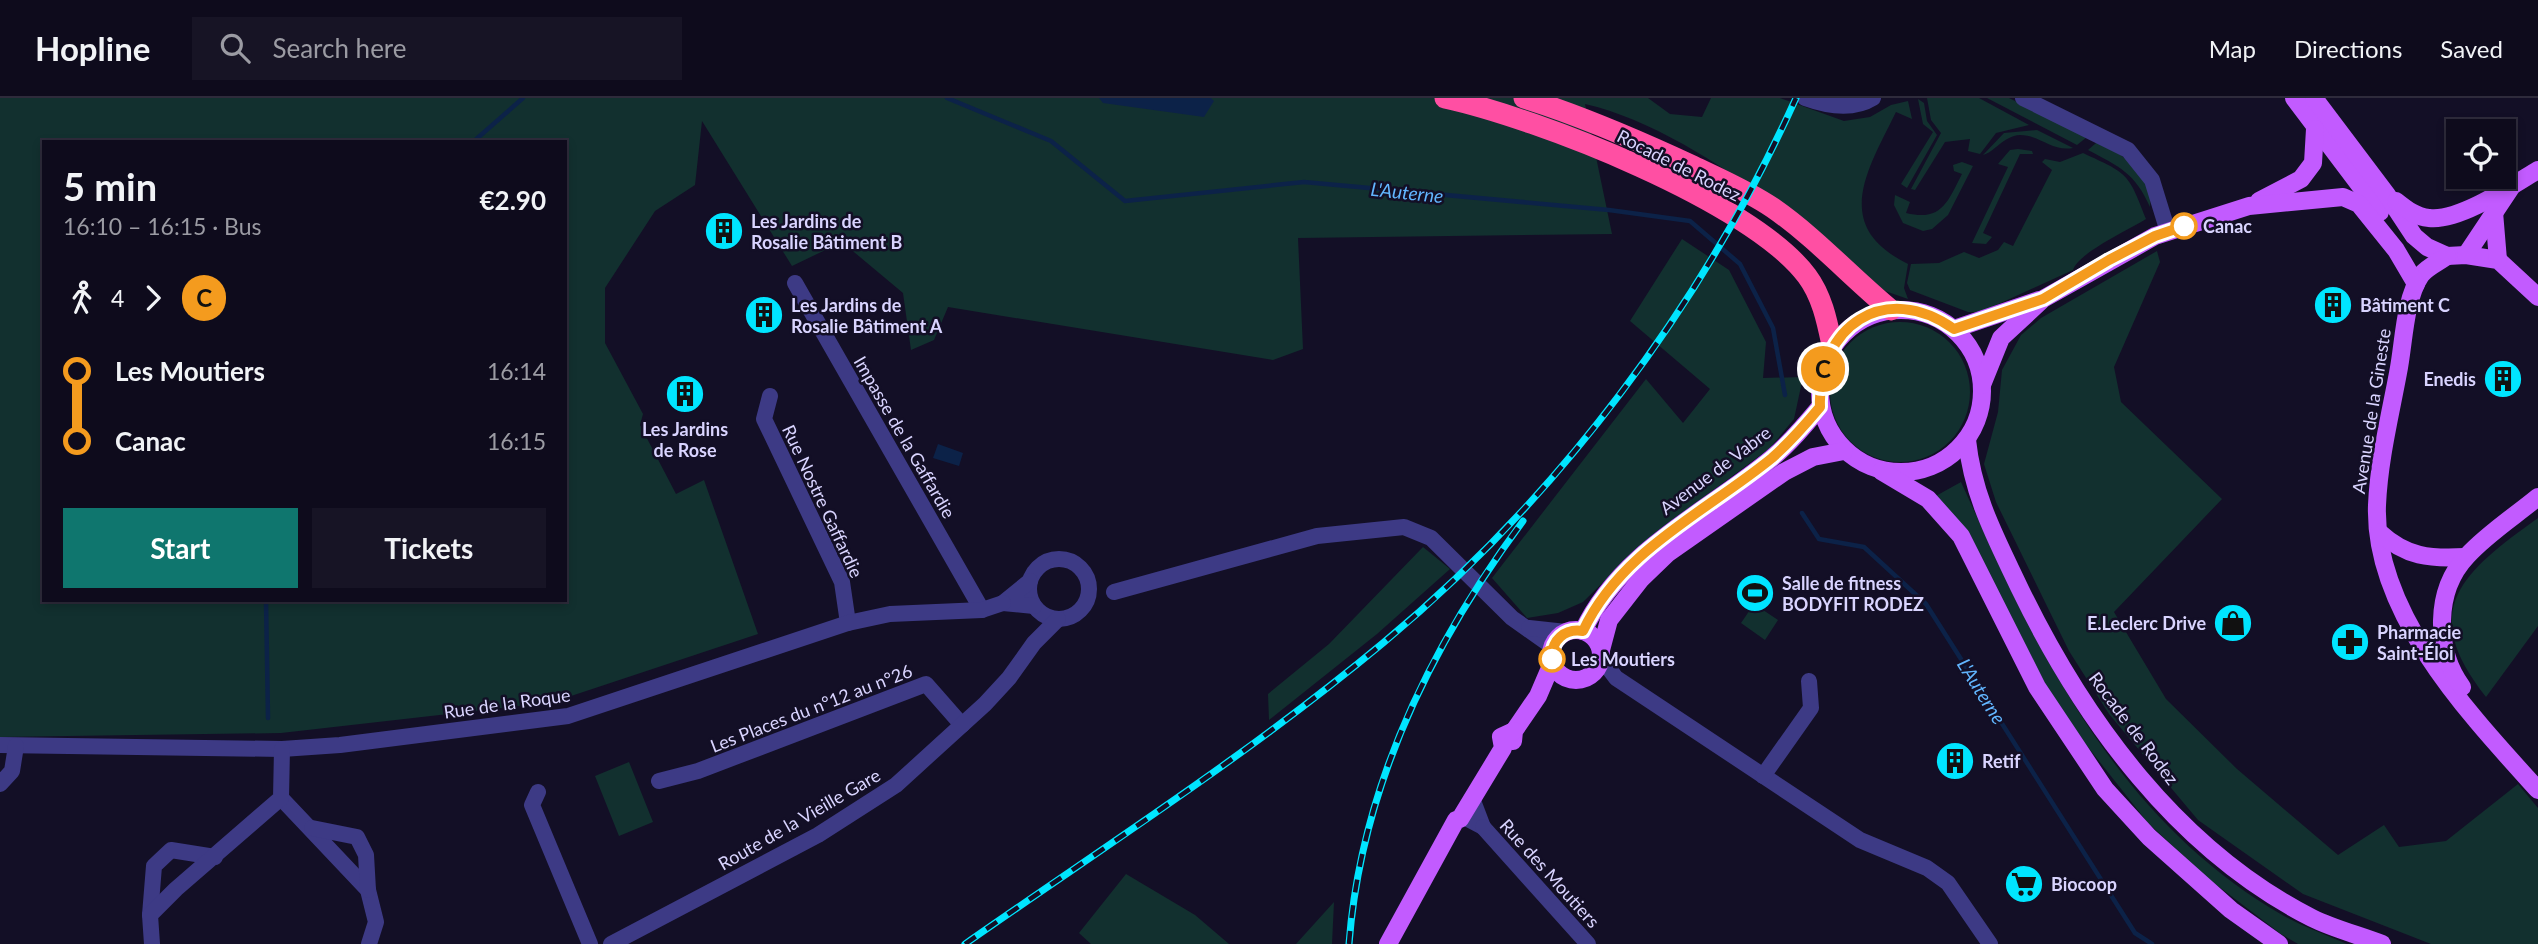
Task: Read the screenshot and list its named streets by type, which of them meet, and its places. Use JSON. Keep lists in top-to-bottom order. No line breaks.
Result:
{"streets":{"highway":["Rocade de Rodez"],"main road":["Avenue de la Gineste","Avenue de Vabre"],"street":["Impasse de la Gaffardie","Rue Nostre Gaffardie","Rue de la Roque","Les Places du n°12 au n°26","Route de la Vieille Gare","Rue des Moutiers"]},"crossings":[["Rocade de Rodez","Avenue de Vabre"],["Impasse de la Gaffardie","Rue de la Roque"],["Rue Nostre Gaffardie","Rue de la Roque"],["Rue de la Roque","Route de la Vieille Gare"],["Les Places du n°12 au n°26","Route de la Vieille Gare"]],"water":["L'Auterne"],"places":{"other":["Canac","Les Moutiers"],"building":["Les Jardins de Rosalie Bâtiment B","Bâtiment C","Les Jardins de Rosalie Bâtiment A","Enedis","Les Jardins de Rose","Retif"],"sports":["Salle de fitness BODYFIT RODEZ"],"shop":["E.Leclerc Drive"],"pharmacy":["Pharmacie Saint-Éloi"],"supermarket":["Biocoop"]},"lines":["bus line C"],"page":{"header":"Hopline","search":"Search here","nav":["Map","Directions","Saved"],"on_map":"C","heading":["5 min","16:10 – 16:15 · Bus","€2.90"],"legs":["4","C"],"list":[{"name":"Les Moutiers","value":"16:14"},{"name":"Canac","value":"16:15"}],"buttons":["Start","Tickets"]}}
